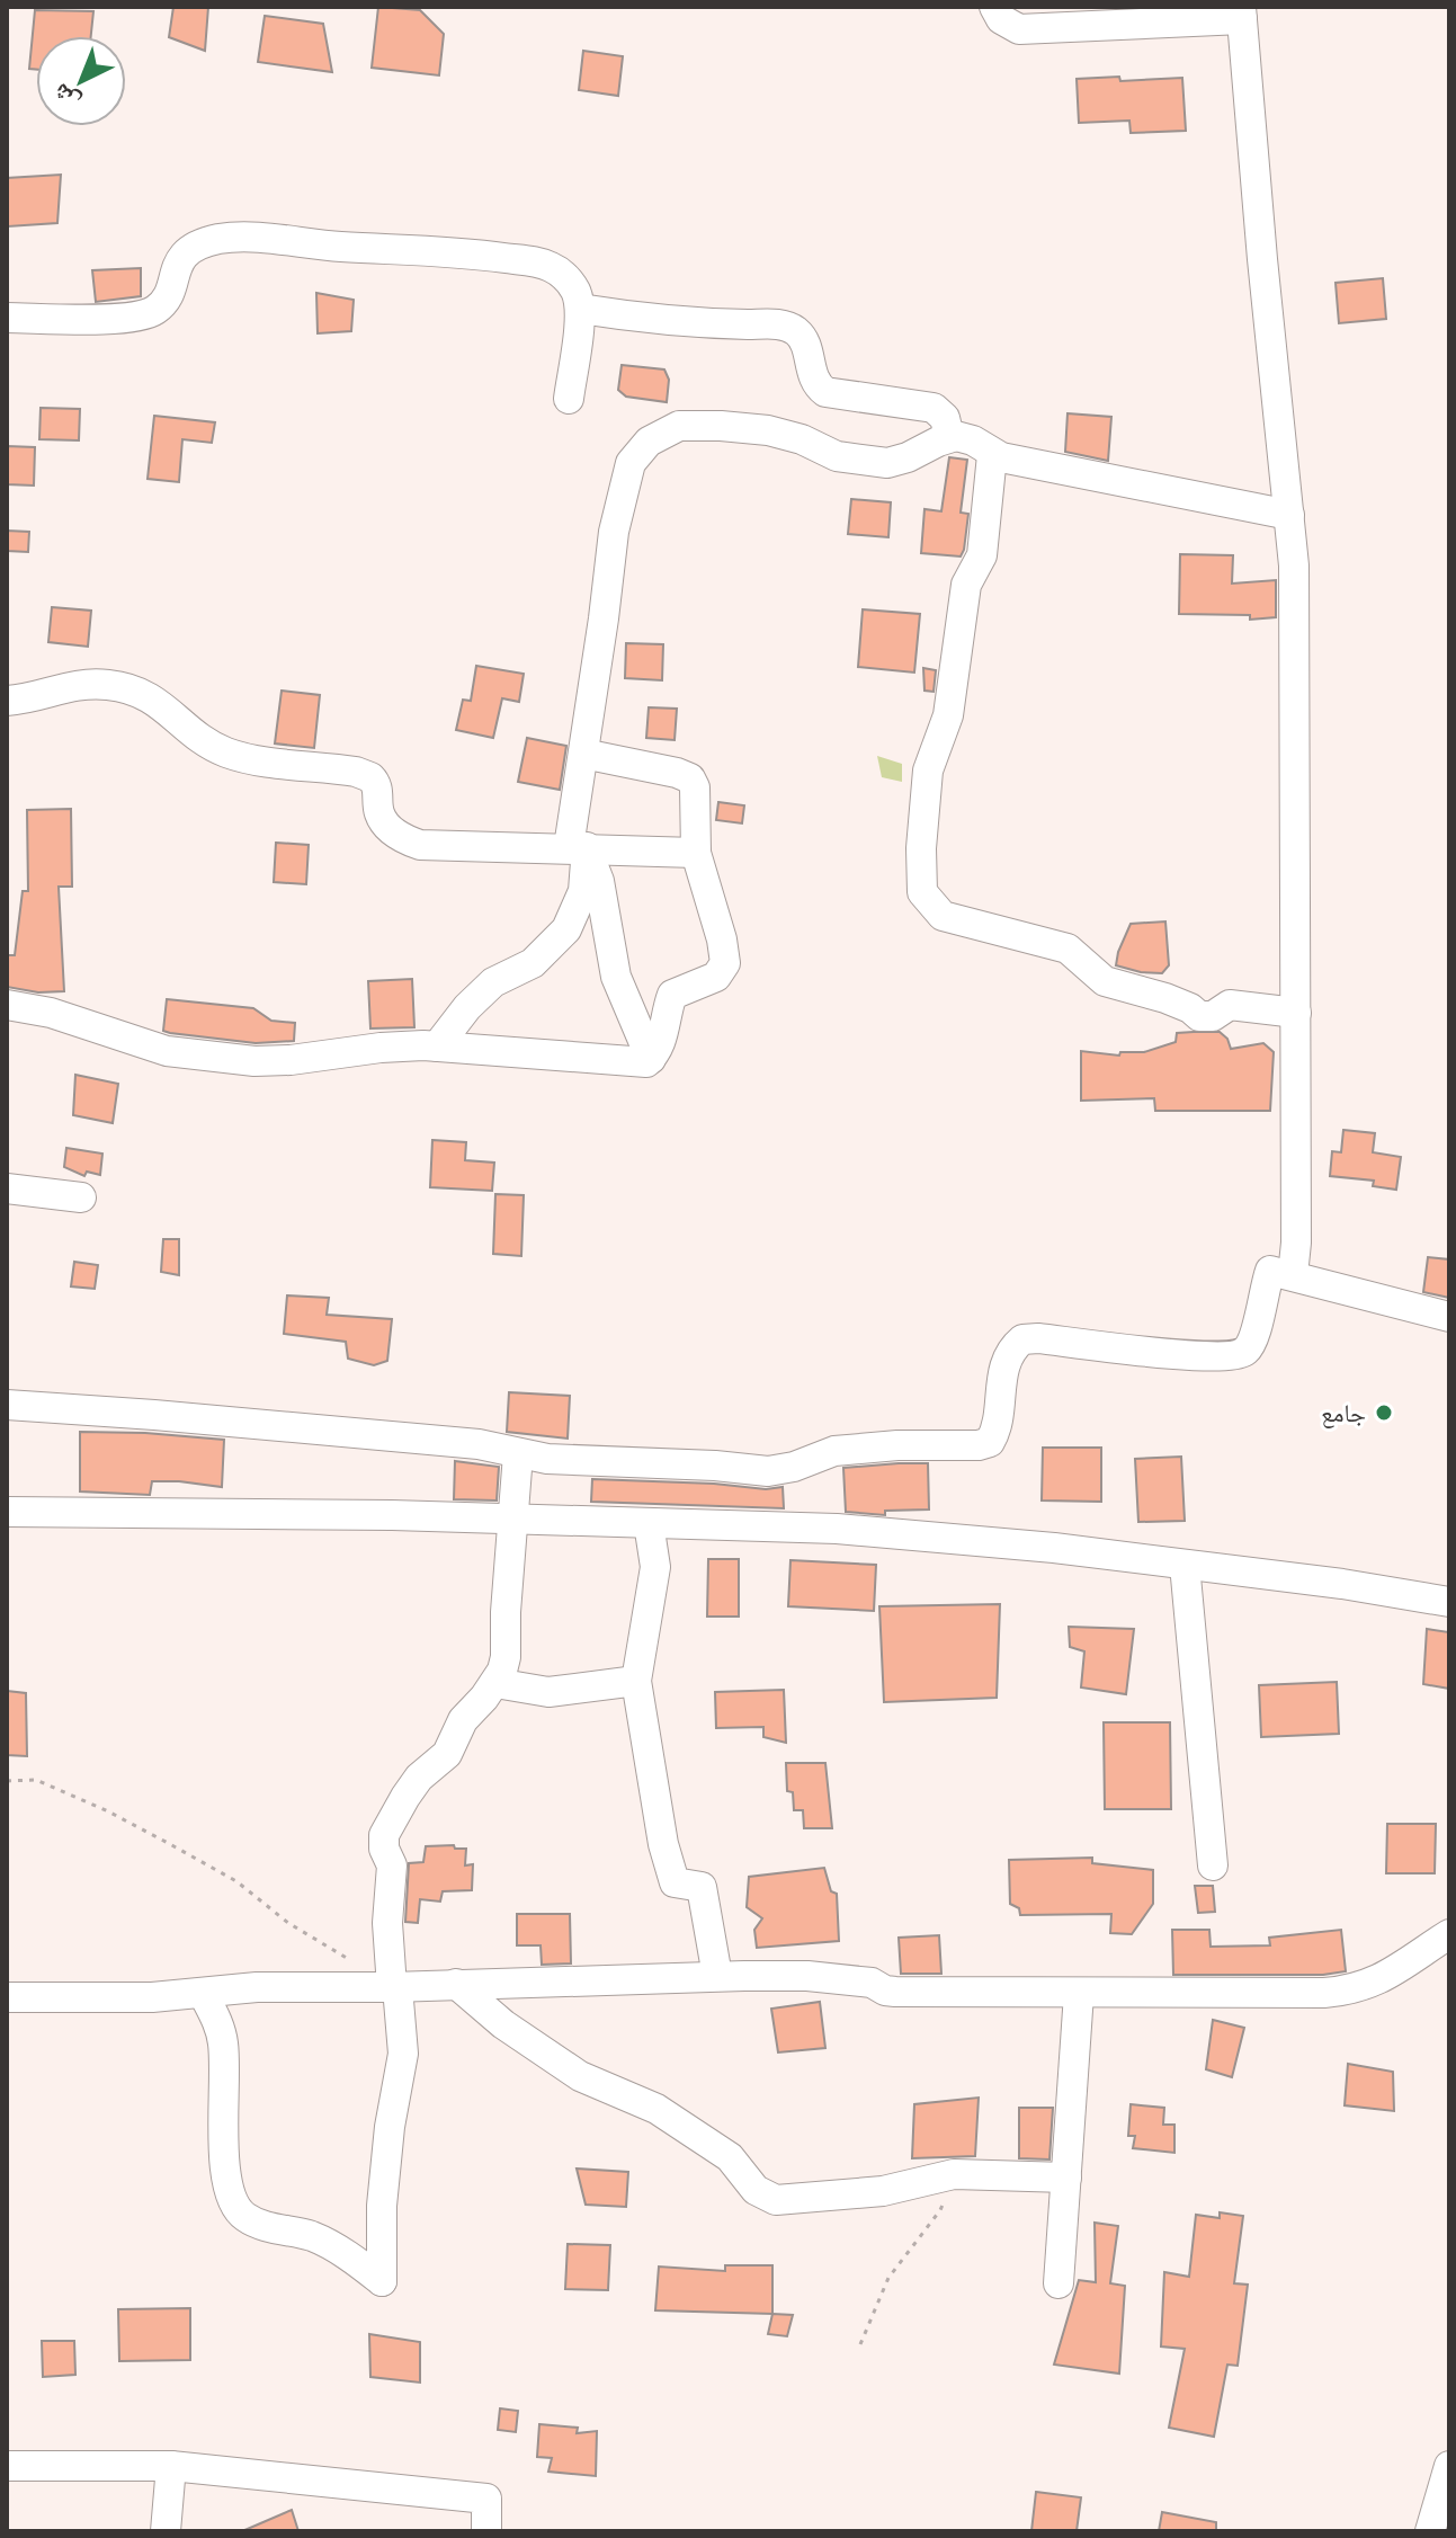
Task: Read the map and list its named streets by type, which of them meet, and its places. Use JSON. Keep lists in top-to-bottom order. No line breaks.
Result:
{"places":["جامع"],"north":"bottom left"}
